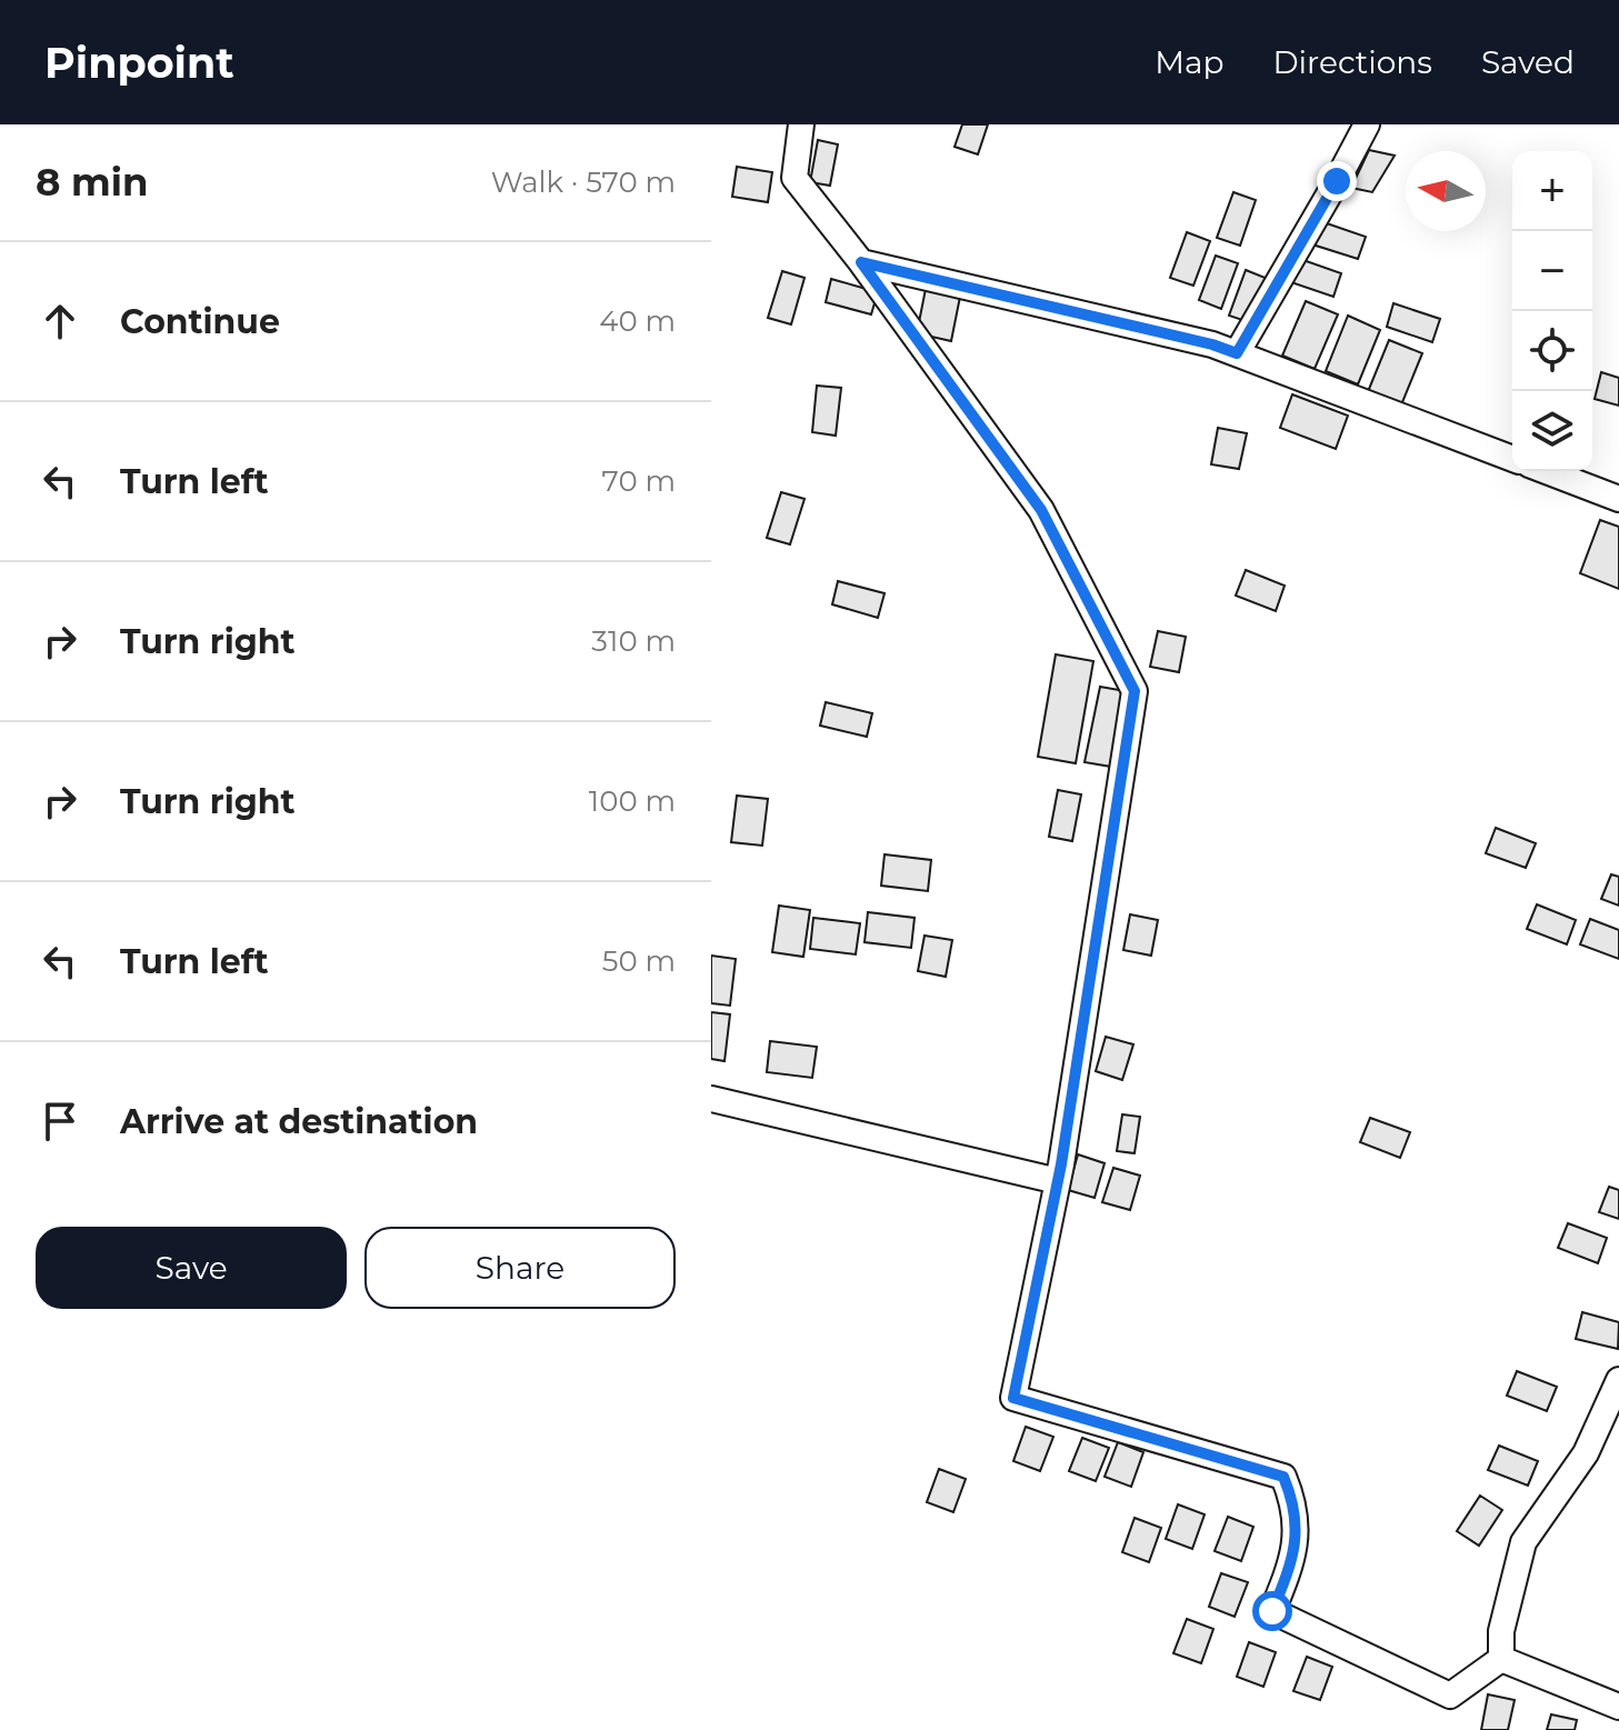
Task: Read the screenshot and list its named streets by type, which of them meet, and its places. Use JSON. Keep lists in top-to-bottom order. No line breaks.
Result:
{"north":"left","page":{"header":"Pinpoint","nav":["Map","Directions","Saved"],"heading":["8 min","Walk · 570 m"],"map_buttons":["+","−"],"list":[["Continue","40 m"],["Turn left","70 m"],["Turn right","310 m"],["Turn right","100 m"],["Turn left","50 m"],"Arrive at destination"],"buttons":["Save","Share"]}}
